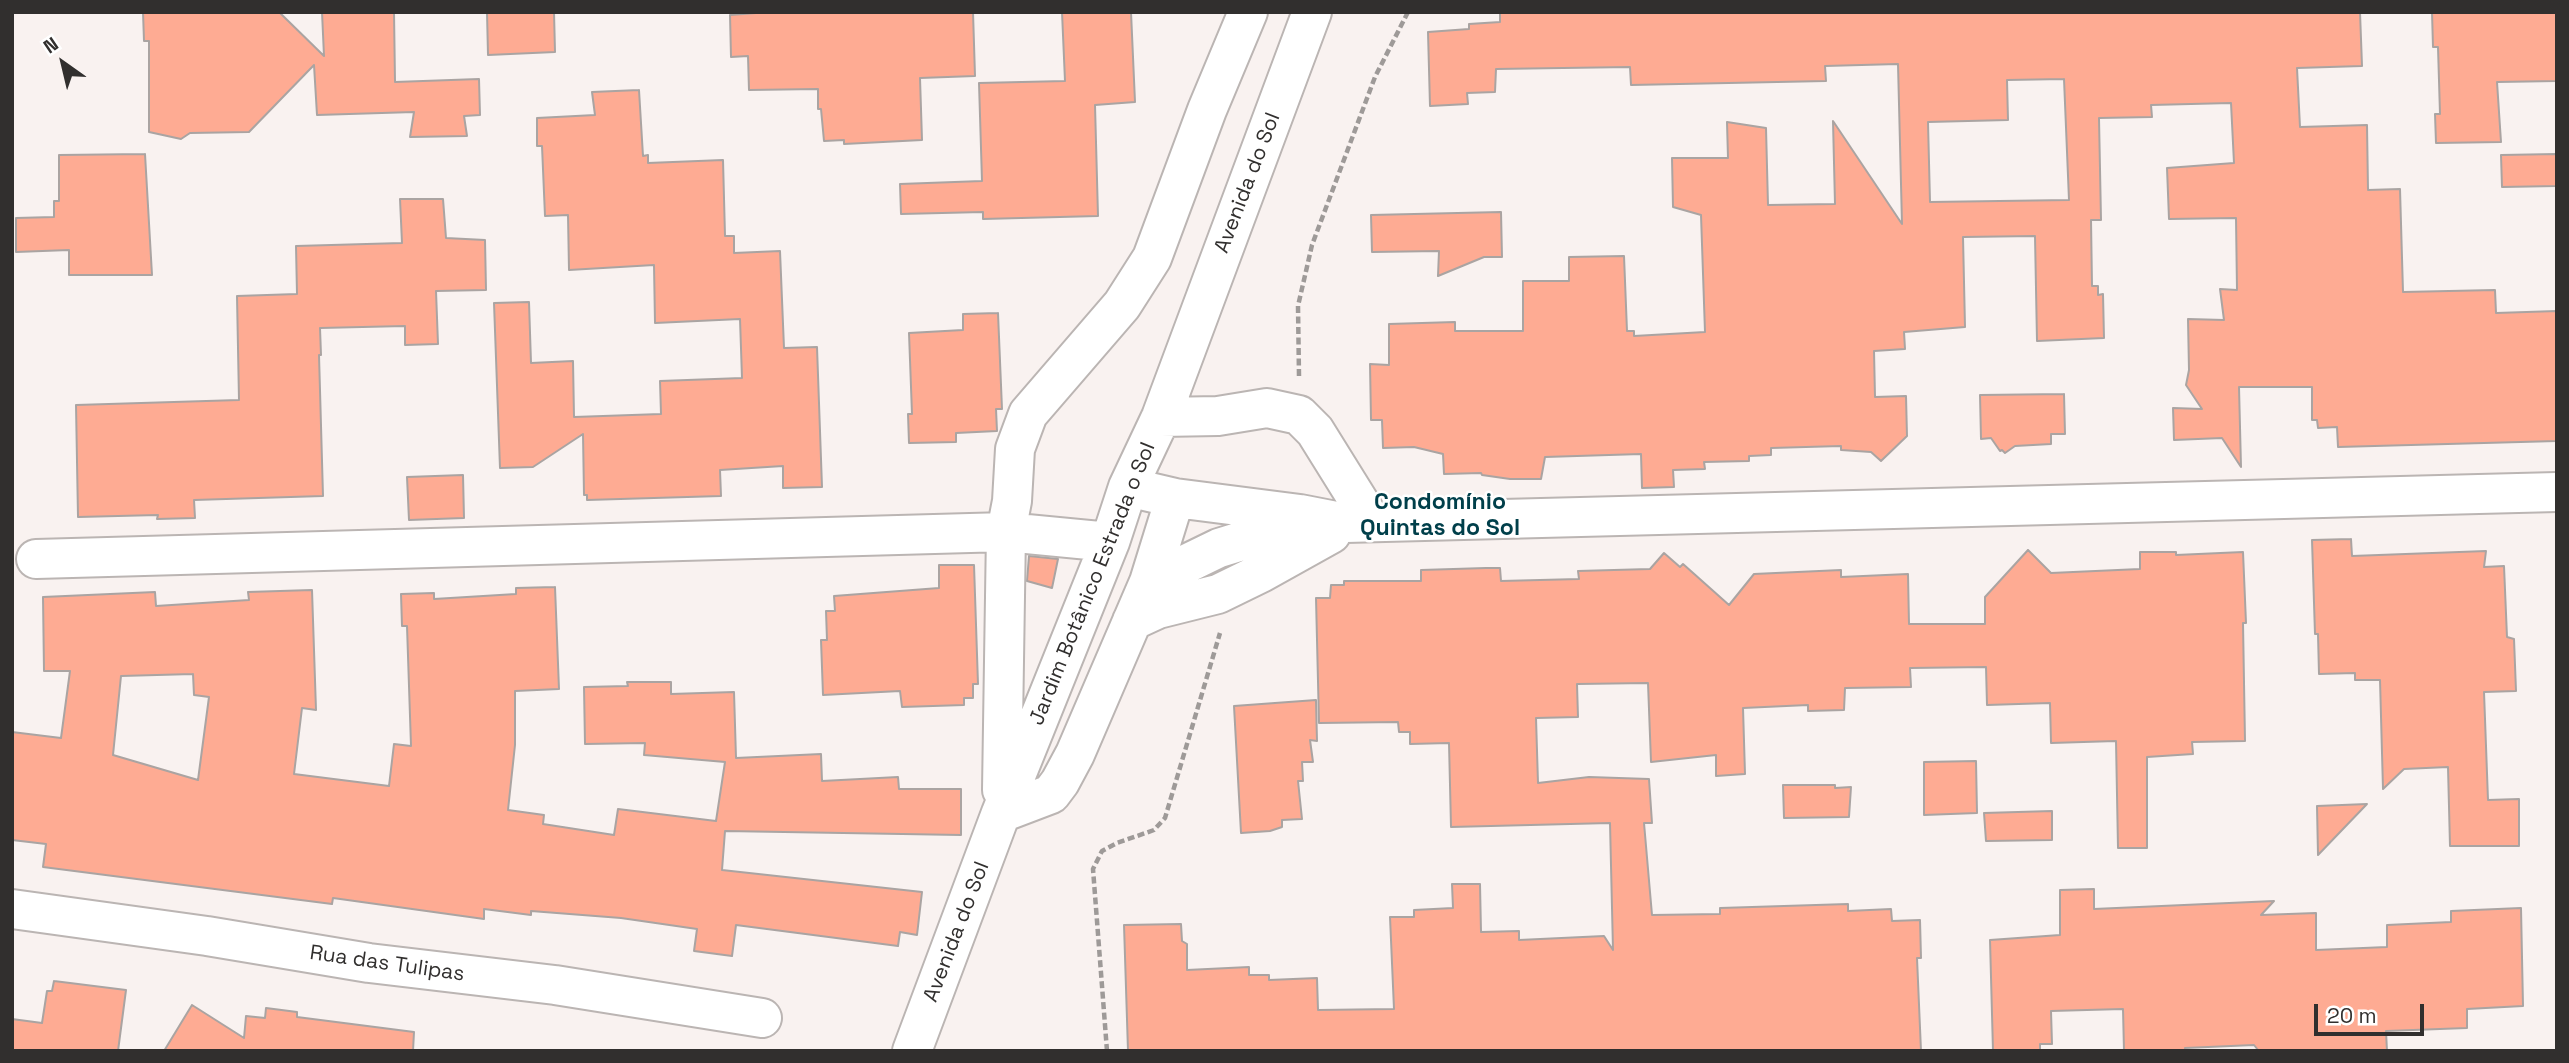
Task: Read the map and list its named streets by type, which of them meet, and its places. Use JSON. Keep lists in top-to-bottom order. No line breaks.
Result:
{"streets":{"street":["Avenida do Sol","Jardim Botânico Estrada o Sol","Rua das Tulipas"]},"crossings":[["Avenida do Sol","Jardim Botânico Estrada o Sol"]],"districts":["Condomínio Quintas do Sol"],"scale_bar":"20 m","north":"top left"}
